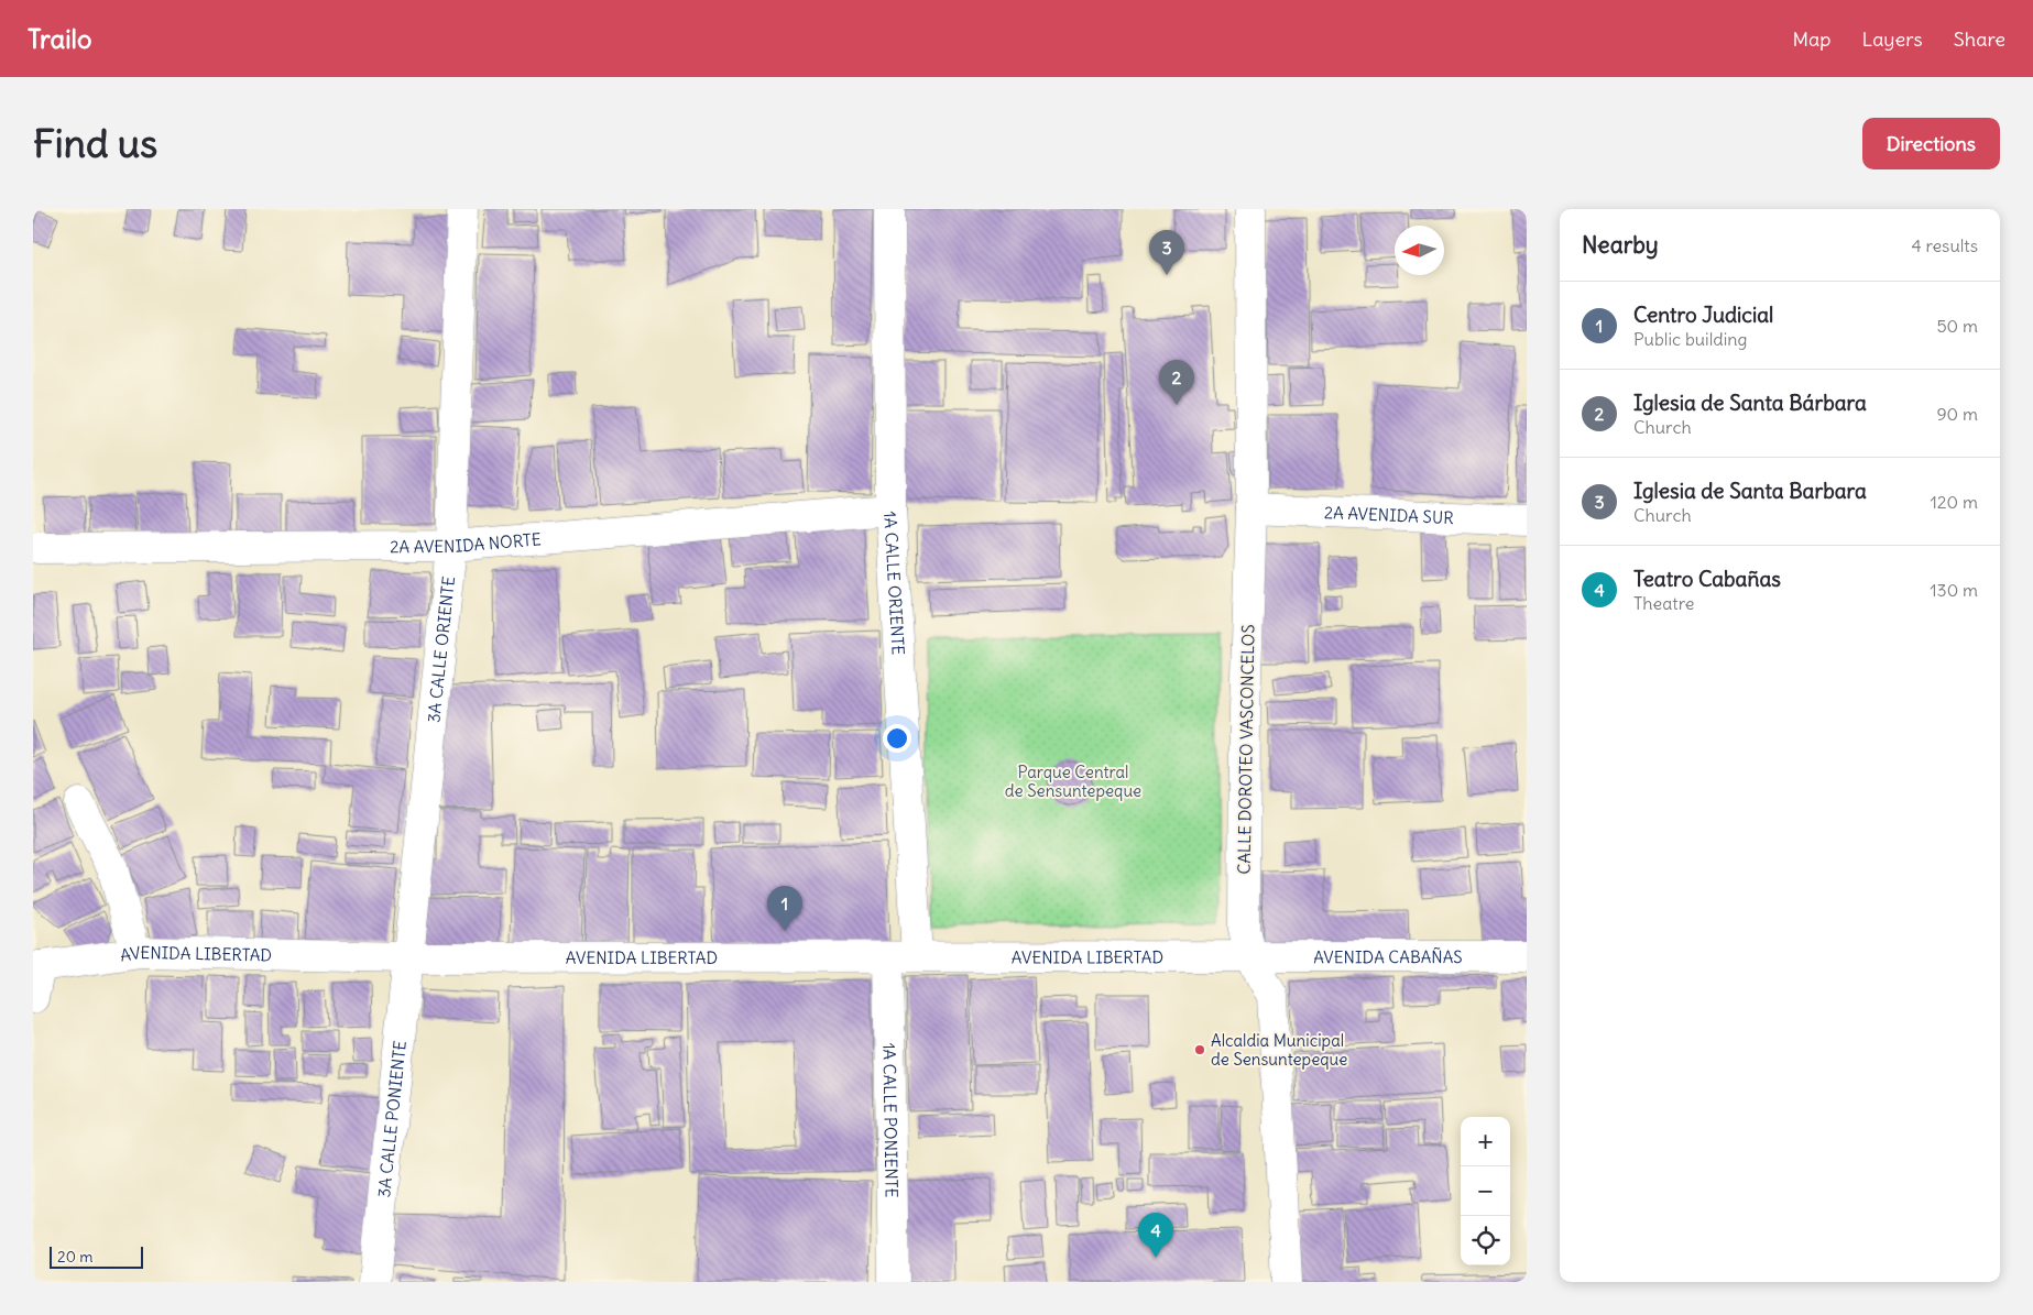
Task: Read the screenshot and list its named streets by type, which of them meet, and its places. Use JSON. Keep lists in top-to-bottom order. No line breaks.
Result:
{"streets":{"street":["2A AVENIDA SUR","2A AVENIDA NORTE","1A CALLE ORIENTE","3A CALLE ORIENTE","CALLE DOROTEO VASCONCELOS","AVENIDA LIBERTAD","AVENIDA CABAÑAS","3A CALLE PONIENTE","1A CALLE PONIENTE"]},"crossings":[["2A AVENIDA SUR","CALLE DOROTEO VASCONCELOS"],["2A AVENIDA NORTE","1A CALLE ORIENTE"],["2A AVENIDA NORTE","3A CALLE ORIENTE"],["1A CALLE ORIENTE","AVENIDA LIBERTAD"],["1A CALLE ORIENTE","1A CALLE PONIENTE"],["3A CALLE ORIENTE","AVENIDA LIBERTAD"],["3A CALLE ORIENTE","3A CALLE PONIENTE"],["CALLE DOROTEO VASCONCELOS","AVENIDA LIBERTAD"],["CALLE DOROTEO VASCONCELOS","AVENIDA CABAÑAS"],["AVENIDA LIBERTAD","AVENIDA CABAÑAS"],["AVENIDA LIBERTAD","3A CALLE PONIENTE"],["AVENIDA LIBERTAD","1A CALLE PONIENTE"]],"parks":["Parque Central de Sensuntepeque"],"places":["Alcaldia Municipal de Sensuntepeque"],"scale_bar":"20 m","north":"left","page":{"header":"Trailo","nav":["Map","Layers","Share"],"buttons":"Directions","title":"Find us","heading":["Nearby","4 results"],"pins":["3","2","1","4"],"list":[{"mark":"1","name":"Centro Judicial","note":"Public building","value":"50 m"},{"mark":"2","name":"Iglesia de Santa Bárbara","note":"Church","value":"90 m"},{"mark":"3","name":"Iglesia de Santa Barbara","note":"Church","value":"120 m"},{"mark":"4","name":"Teatro Cabañas","note":"Theatre","value":"130 m"}],"map_buttons":["+","−"],"scale":"20 m"}}
